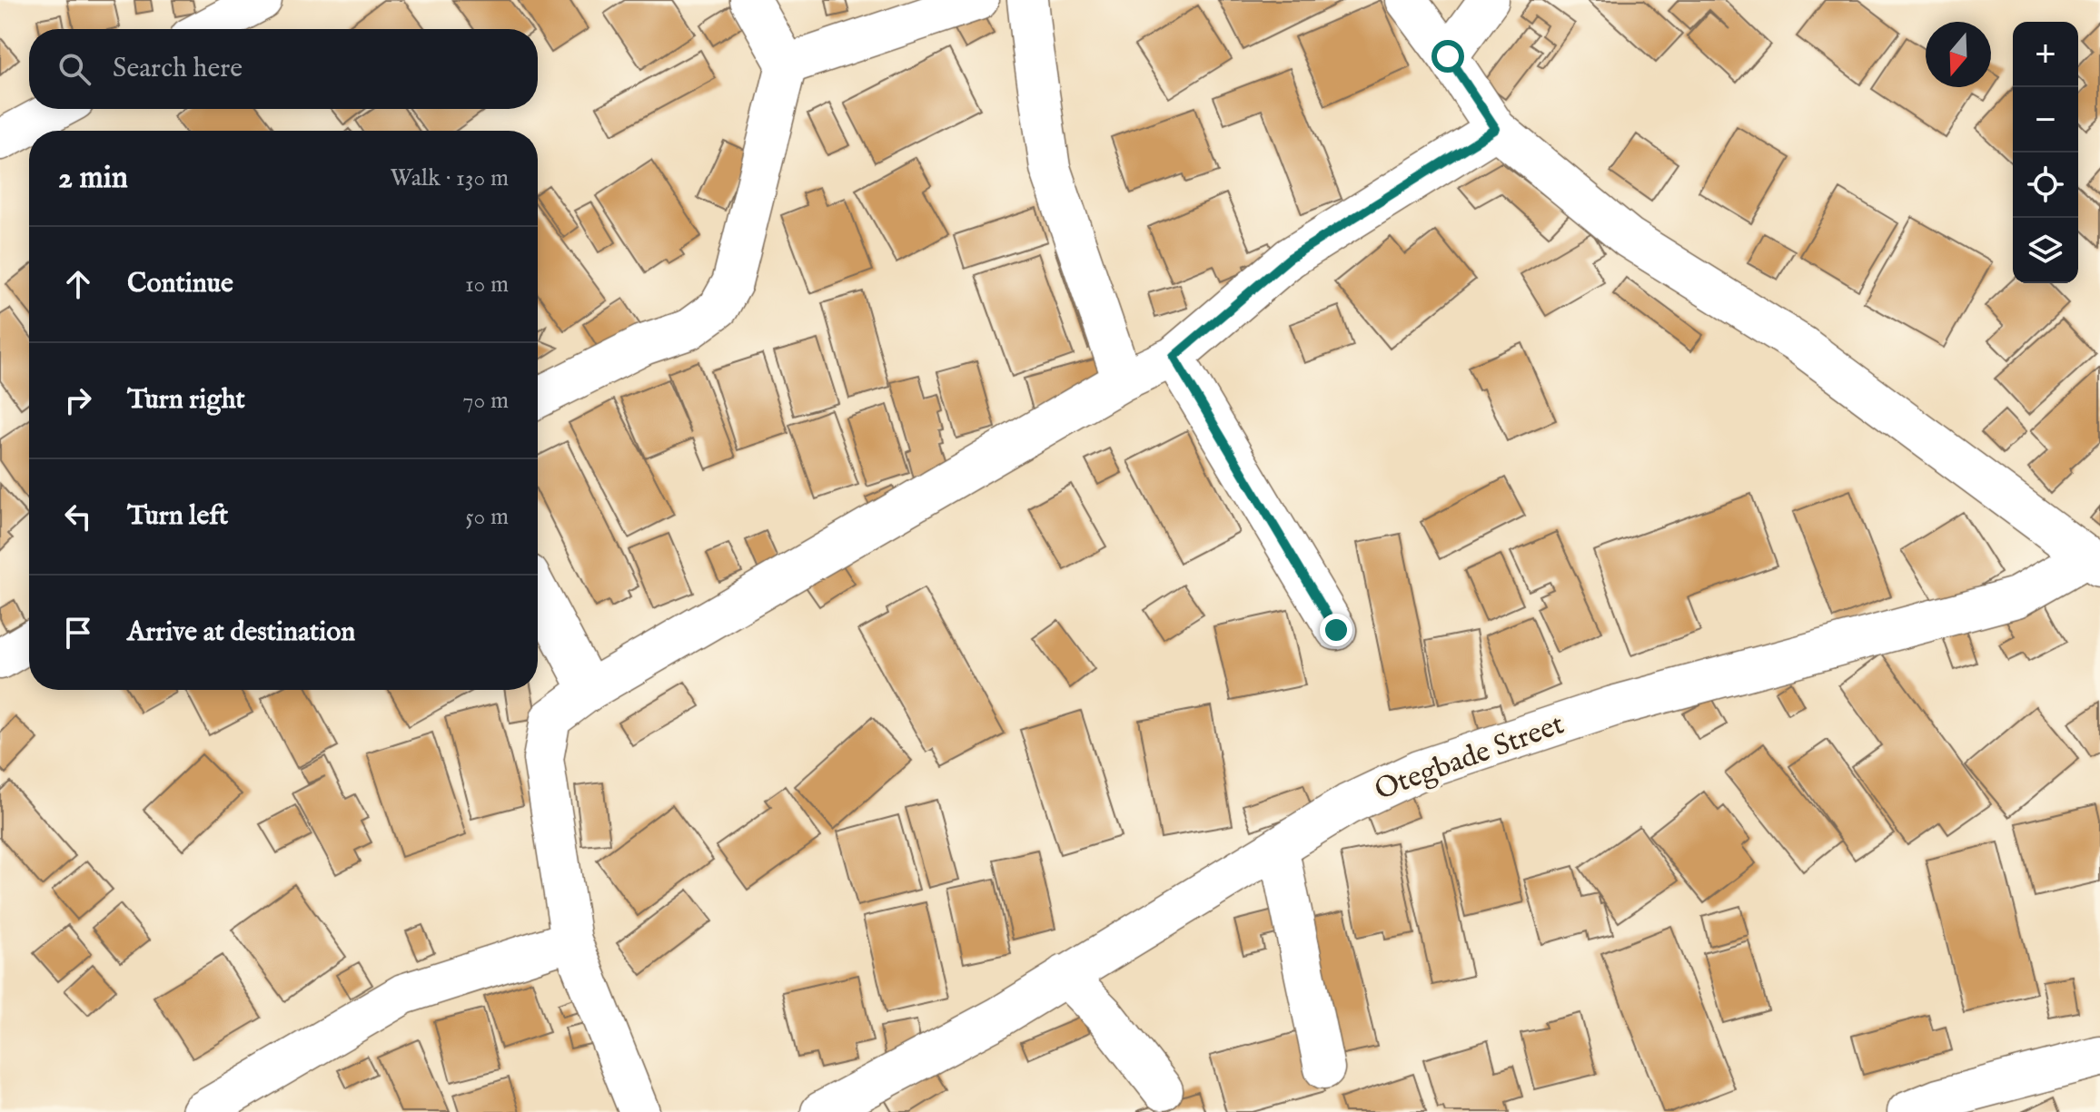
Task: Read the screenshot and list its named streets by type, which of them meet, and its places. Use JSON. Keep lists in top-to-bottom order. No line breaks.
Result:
{"streets":{"street":["Otegbade Street"]},"north":"bottom","page":{"map_buttons":["+","−"],"search":"Search here","heading":["2 min","Walk · 130 m"],"list":[["Continue","10 m"],["Turn right","70 m"],["Turn left","50 m"],"Arrive at destination"]}}
